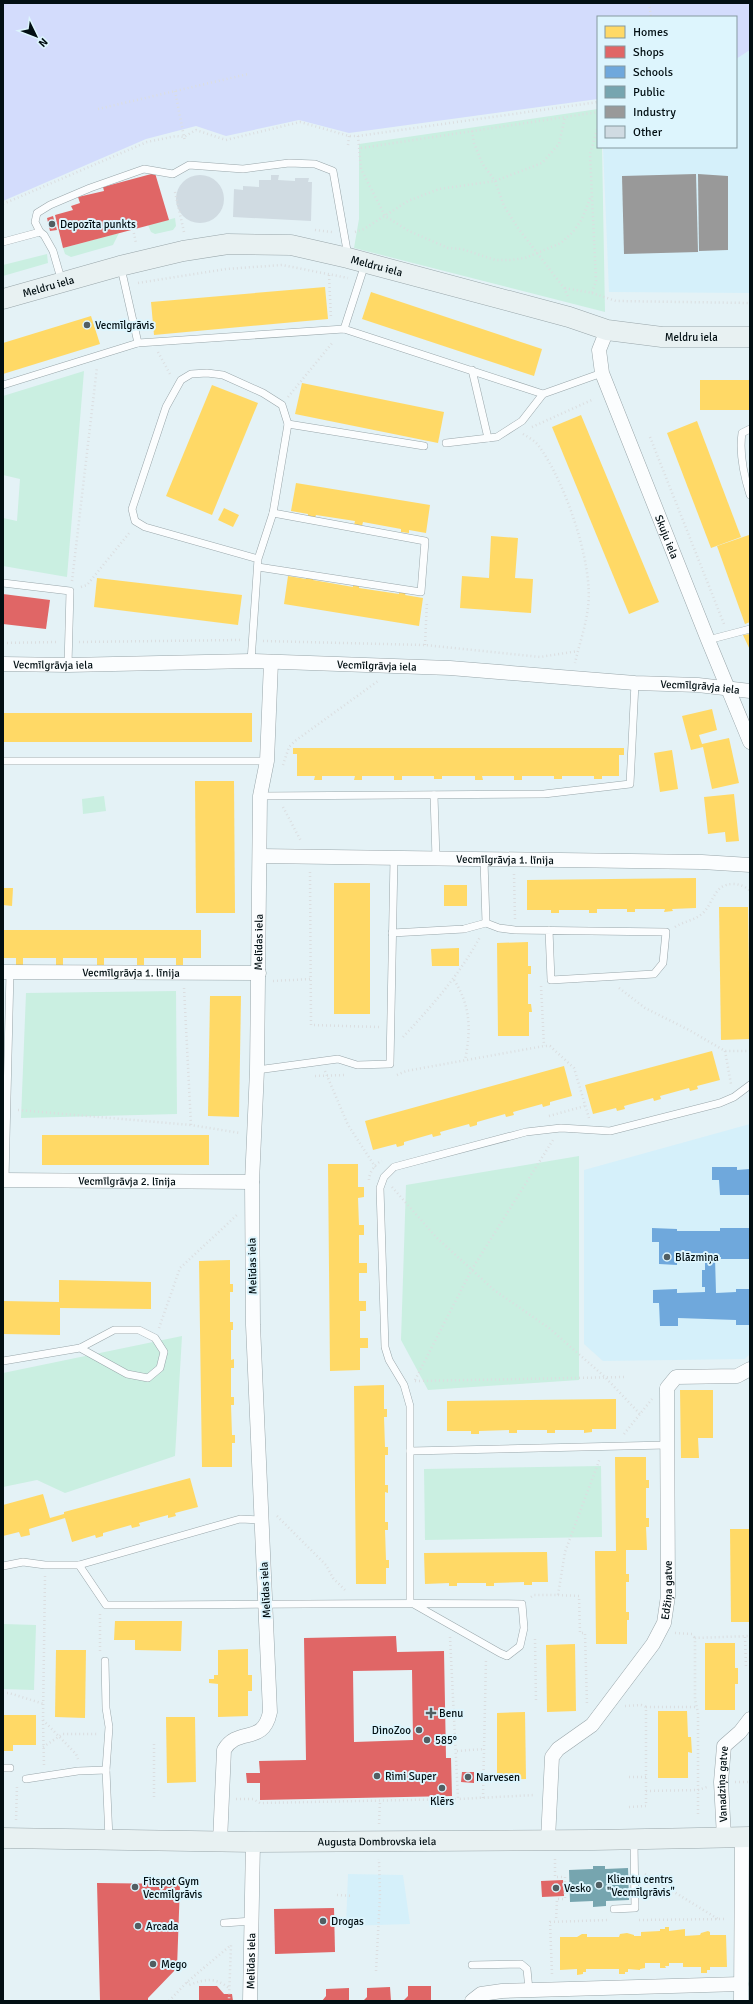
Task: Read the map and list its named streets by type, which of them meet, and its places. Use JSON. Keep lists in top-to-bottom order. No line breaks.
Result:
{"streets":{"street":["Meldru iela","Skuju iela","Vecmīlgrāvja iela","Vecmīlgrāvja 1. līnija","Melīdas iela","Vecmīlgrāvja 2. līnija","Edžiņa gatve","Vanadziņa gatve","Augusta Dombrovska iela"]},"crossings":[["Meldru iela","Skuju iela"],["Skuju iela","Vecmīlgrāvja iela"],["Vecmīlgrāvja iela","Melīdas iela"],["Vecmīlgrāvja 1. līnija","Melīdas iela"],["Melīdas iela","Vecmīlgrāvja 2. līnija"],["Melīdas iela","Augusta Dombrovska iela"],["Edžiņa gatve","Augusta Dombrovska iela"],["Vanadziņa gatve","Augusta Dombrovska iela"]],"places":{"other":["Depozīta punkts","Vecmīlgrāvis","Blāzmiņa","DinoZoo","585°","Rimi Super","Narvesen","Klērs","Klientu centrs \"Vecmīlgrāvis\"","Fitspot Gym Vecmīlgrāvis","Vesko","Drogas","Arcada","Mego"],"health":["Benu"]},"legend":["Homes","Shops","Schools","Public","Industry","Other"],"north":"bottom right"}
